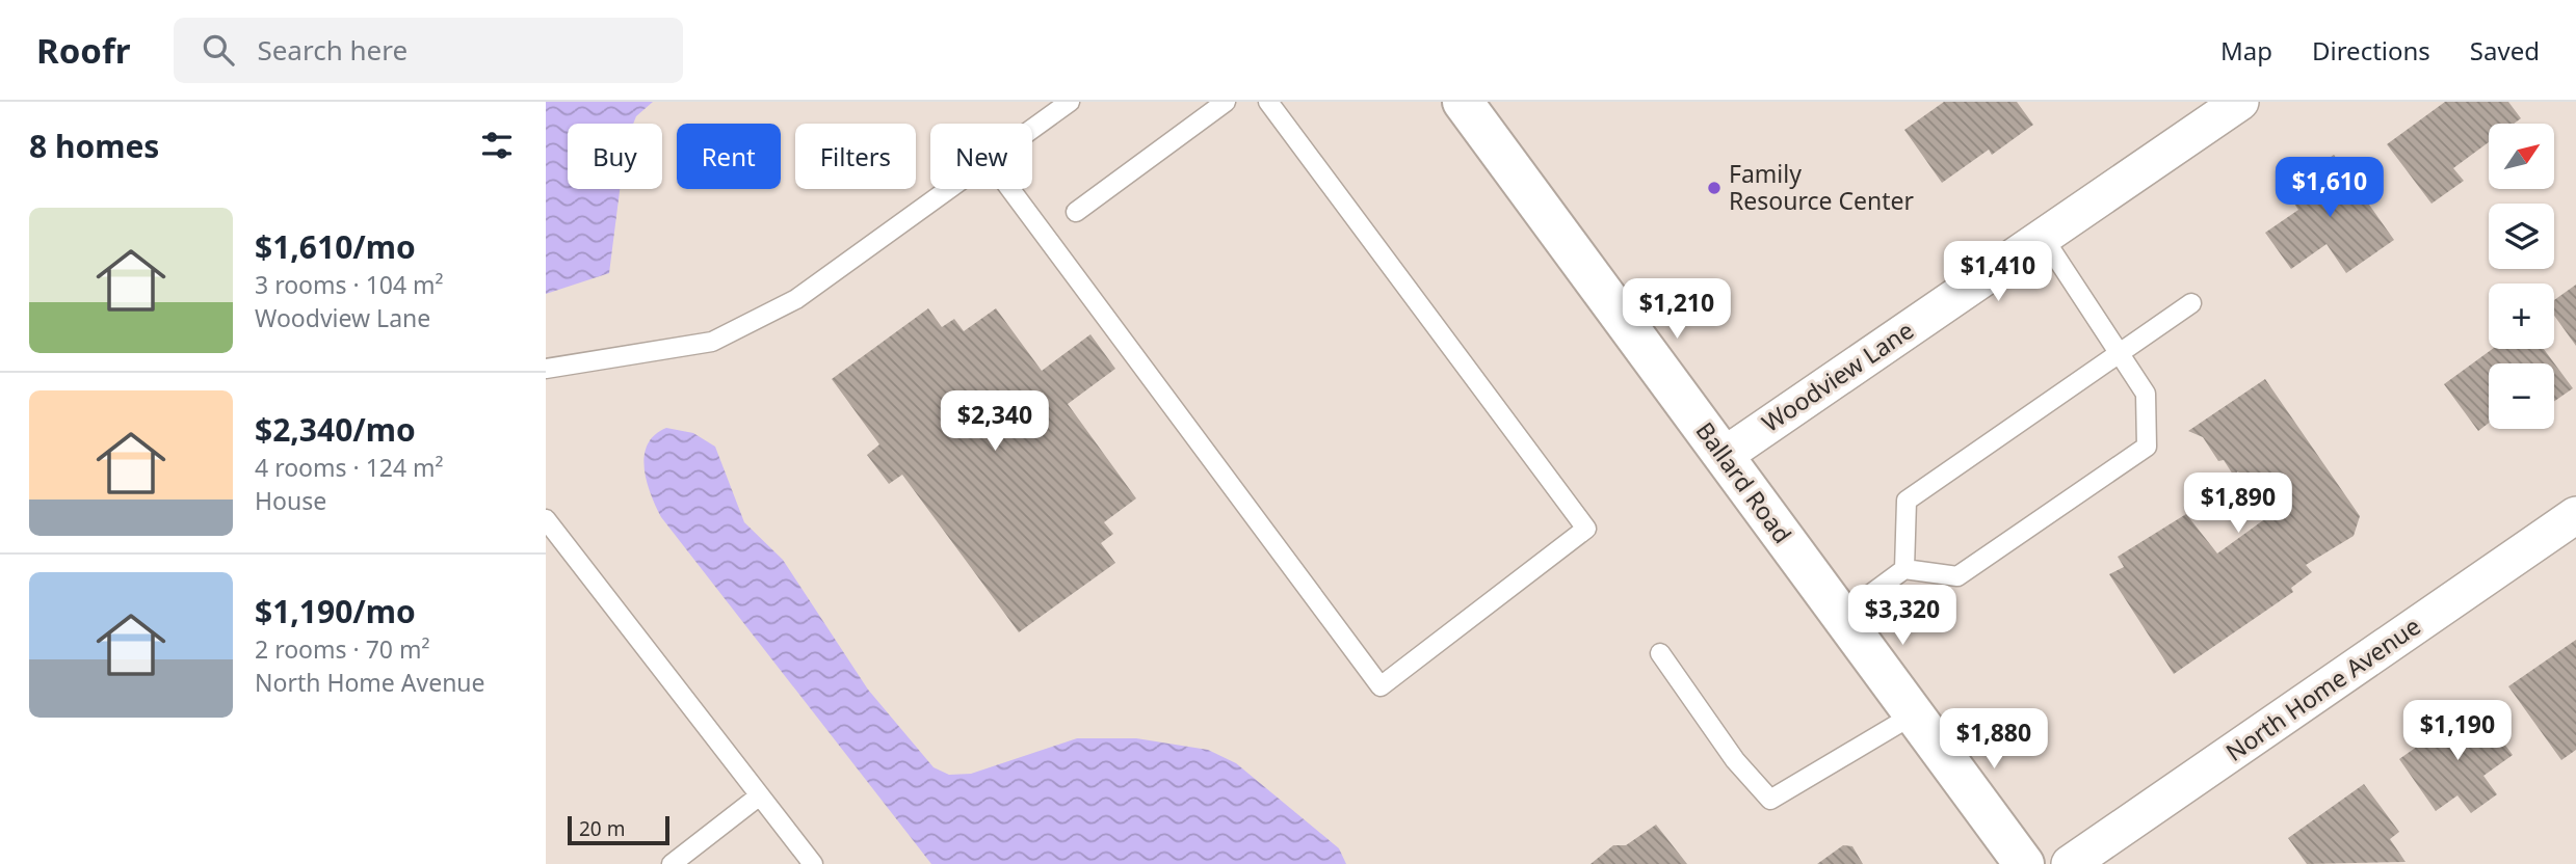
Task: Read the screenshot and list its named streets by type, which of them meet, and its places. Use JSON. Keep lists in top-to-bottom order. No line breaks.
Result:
{"streets":{"street":["Woodview Lane","Ballard Road","North Home Avenue"]},"crossings":[["Woodview Lane","Ballard Road"]],"places":["Family Resource Center"],"scale_bar":"20 m","north":"top right","page":{"header":"Roofr","search":"Search here","nav":["Map","Directions","Saved"],"heading":"8 homes","map_buttons":["+","−"],"chip":["Buy","Rent","Filters","New"],"price":["$1,610","$1,410","$1,210","$2,340","$1,890","$3,320","$1,190","$1,880"],"list":[{"name":"$1,610/mo","note":"3 rooms · 104 m² · Woodview Lane"},{"name":"$2,340/mo","note":"4 rooms · 124 m² · House"},{"name":"$1,190/mo","note":"2 rooms · 70 m² · North Home Avenue"}],"scale":"20 m"}}
